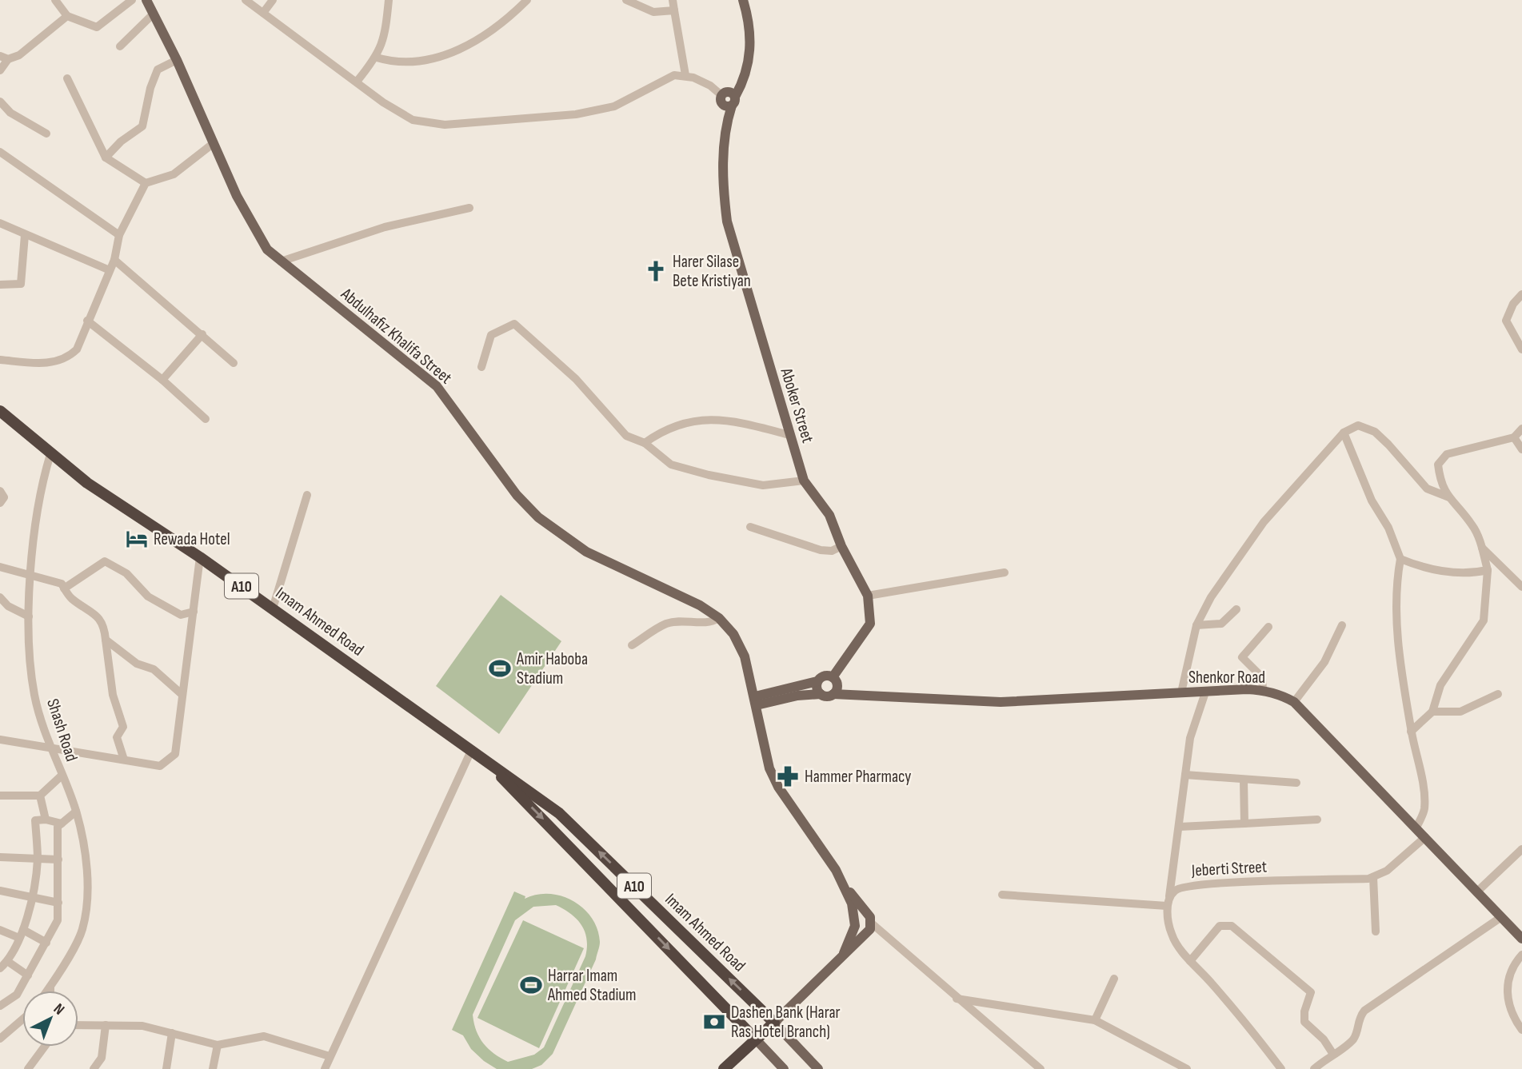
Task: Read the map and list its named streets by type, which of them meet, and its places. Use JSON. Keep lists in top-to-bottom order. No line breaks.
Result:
{"streets":{"highway":["A10","Imam Ahmed Road"],"main road":["Abdulhafiz Khalifa Street","Aboker Street","Shenkor Road"],"street":["Shash Road","Jeberti Street"]},"crossings":[["Aboker Street","Shenkor Road"],["Imam Ahmed Road","Shash Road"]],"places":{"church":["Harer Silase Bete Kristiyan"],"hotel":["Rewada Hotel"],"sports":["Amir Haboba Stadium","Harrar Imam Ahmed Stadium"],"pharmacy":["Hammer Pharmacy"],"bank":["Dashen Bank (Harar Ras Hotel Branch)"]},"north":"top right"}
